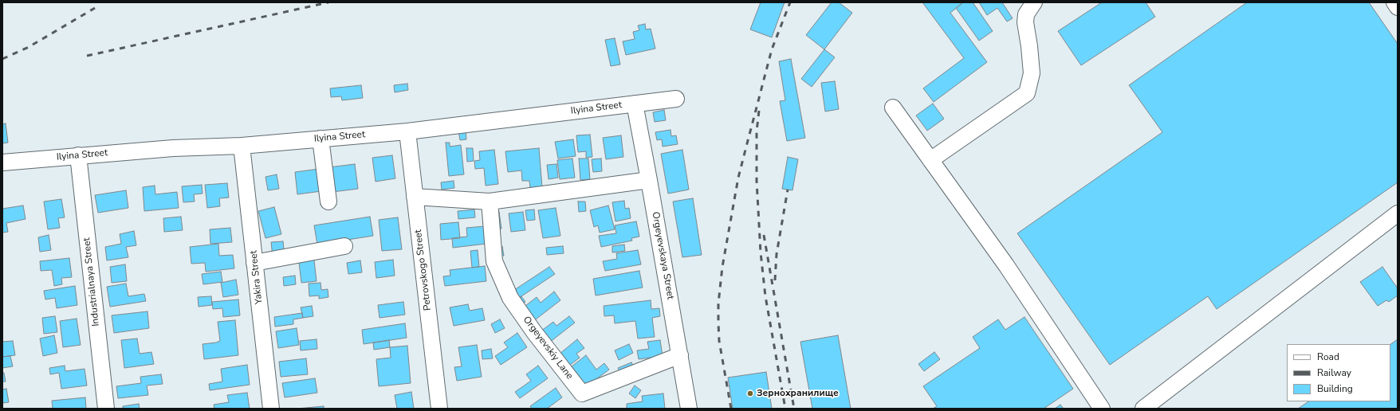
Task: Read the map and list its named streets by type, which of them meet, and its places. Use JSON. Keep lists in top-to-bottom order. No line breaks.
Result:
{"streets":{"street":["Ilyina Street","Orgeyevskaya Street","Petrovskogo Street","Yakira Street","Industrialnaya Street","Orgeyevskiy Lane"]},"crossings":[["Ilyina Street","Orgeyevskaya Street"],["Ilyina Street","Petrovskogo Street"],["Ilyina Street","Yakira Street"],["Ilyina Street","Industrialnaya Street"],["Orgeyevskaya Street","Orgeyevskiy Lane"]],"places":["Зернохранилище"],"legend":["Road","Railway","Building"]}
